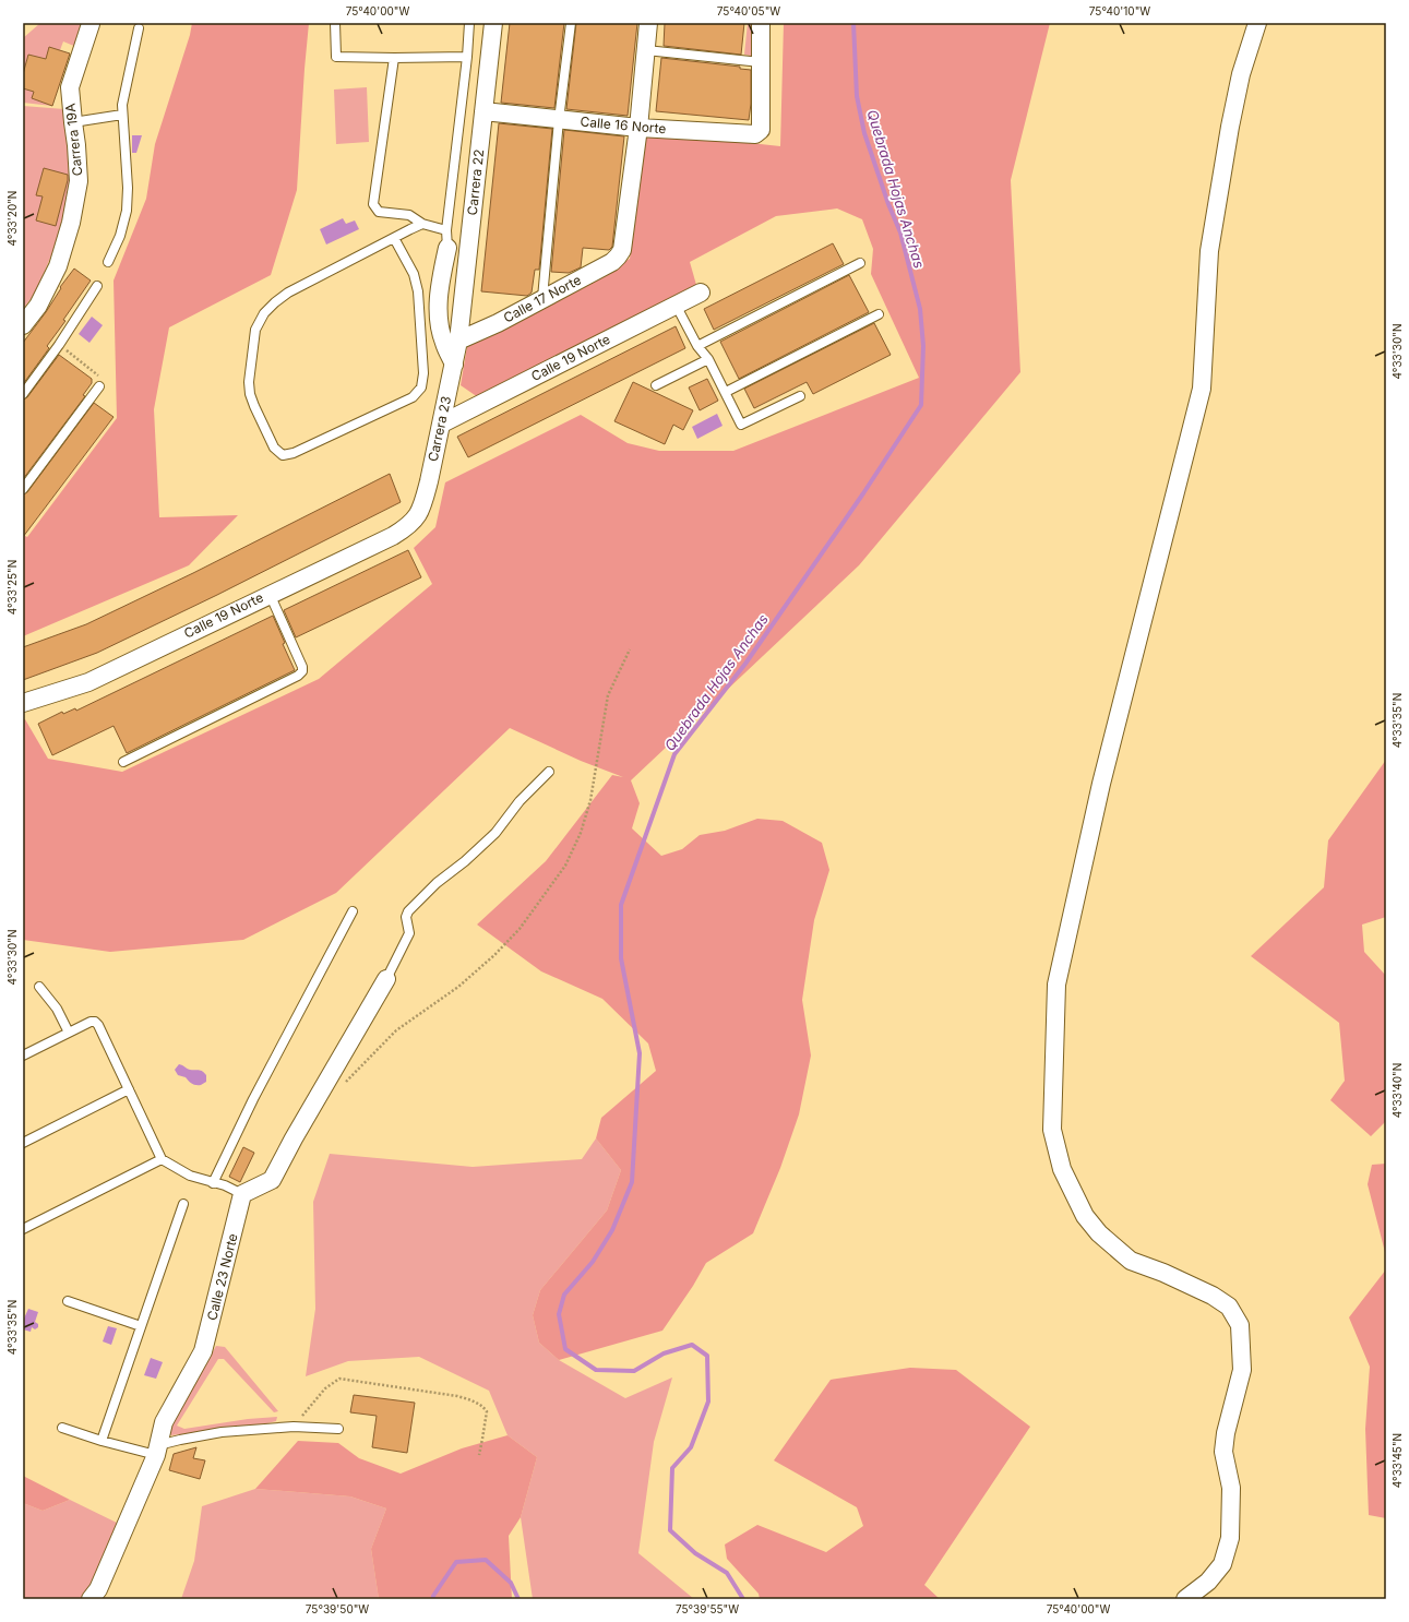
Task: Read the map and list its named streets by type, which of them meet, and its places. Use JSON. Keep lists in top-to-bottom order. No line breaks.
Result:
{"streets":{"street":["Calle 16 Norte","Carrera 19A","Carrera 22","Calle 17 Norte","Calle 19 Norte","Carrera 23","Calle 23 Norte"]},"crossings":[["Calle 16 Norte","Carrera 22"],["Calle 16 Norte","Calle 17 Norte"],["Carrera 22","Calle 17 Norte"],["Carrera 22","Carrera 23"],["Calle 17 Norte","Carrera 23"],["Calle 19 Norte","Carrera 23"]],"water":["Quebrada Hojas Anchas"],"coordinates":["75°40'00\"W","75°40'05\"W","75°40'10\"W","4°33'20\"N","4°33'30\"N","4°33'25\"N","4°33'35\"N","4°33'40\"N","4°33'45\"N","75°39'50\"W","75°39'55\"W"]}
